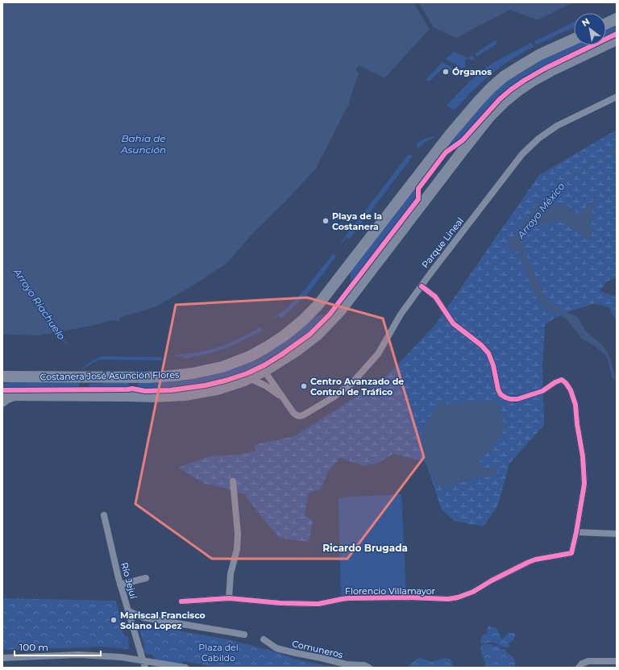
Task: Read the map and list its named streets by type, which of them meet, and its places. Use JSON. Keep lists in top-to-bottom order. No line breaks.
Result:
{"streets":{"highway":["Costanera José Asunción Flores"],"street":["Parque Lineal","Río Jejuí","Florencio Villamayor","Comuneros"]},"districts":["Ricardo Brugada"],"water":["Bahía de Asunción","Arroyo México","Arroyo Riachuelo"],"parks":["Plaza del Cabildo"],"places":["Órganos","Playa de la Costanera","Centro Avanzado de Control de Tráfico","Mariscal Francisco Solano Lopez"],"scale_bar":"100 m","north":"top left"}
